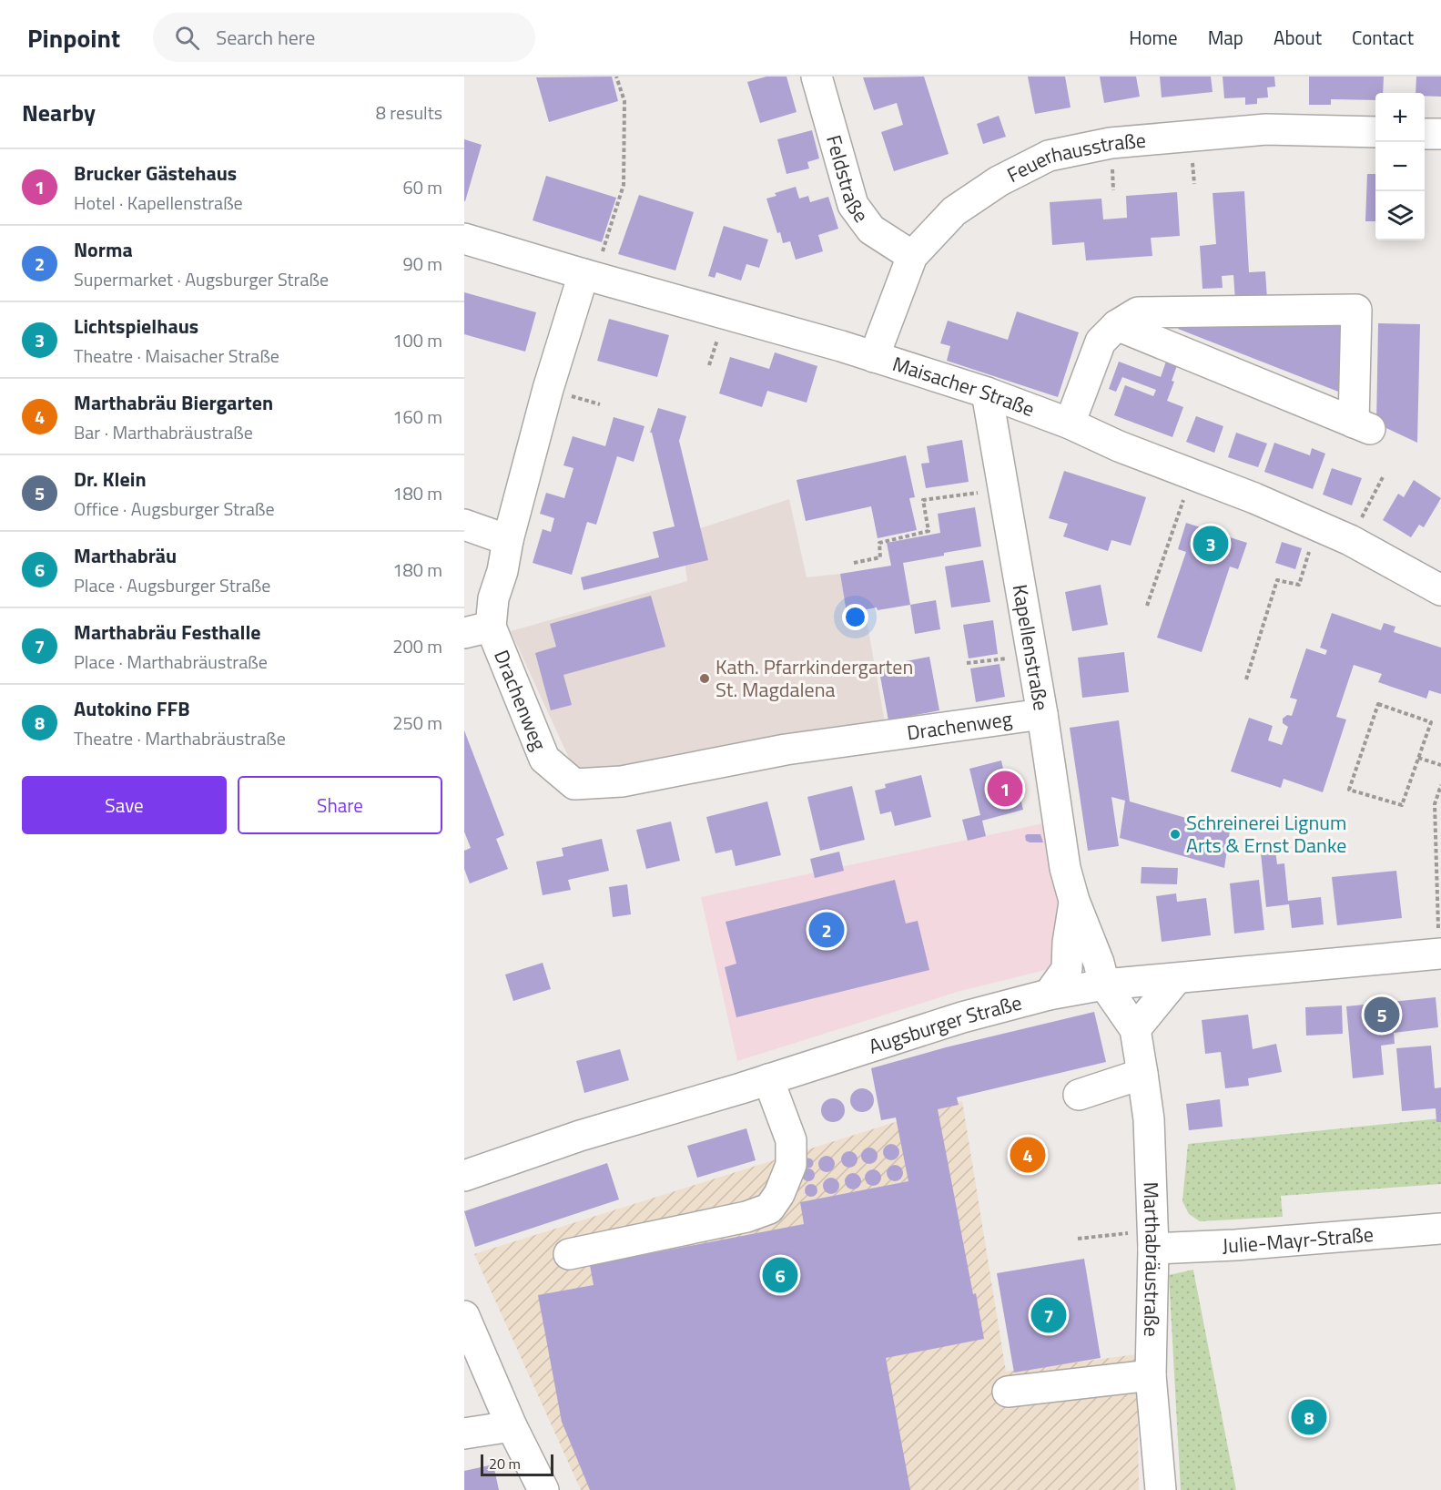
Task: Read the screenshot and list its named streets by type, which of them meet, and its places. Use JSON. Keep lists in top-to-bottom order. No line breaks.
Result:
{"streets":{"street":["Feuerhausstraße","Feldstraße","Maisacher Straße","Kapellenstraße","Drachenweg","Augsburger Straße","Julie-Mayr-Straße","Marthabräustraße"]},"crossings":[["Feuerhausstraße","Feldstraße"],["Feuerhausstraße","Maisacher Straße"],["Maisacher Straße","Kapellenstraße"],["Maisacher Straße","Drachenweg"],["Kapellenstraße","Drachenweg"],["Kapellenstraße","Augsburger Straße"],["Kapellenstraße","Marthabräustraße"],["Augsburger Straße","Marthabräustraße"],["Julie-Mayr-Straße","Marthabräustraße"]],"places":["Kath. Pfarrkindergarten St. Magdalena","Schreinerei Lignum Arts & Ernst Danke"],"scale_bar":"20 m","page":{"header":"Pinpoint","search":"Search here","nav":["Home","Map","About","Contact"],"heading":["Nearby","8 results"],"map_buttons":["+","−"],"list":[{"mark":"1","name":"Brucker Gästehaus","note":"Hotel · Kapellenstraße","value":"60 m"},{"mark":"2","name":"Norma","note":"Supermarket · Augsburger Straße","value":"90 m"},{"mark":"3","name":"Lichtspielhaus","note":"Theatre · Maisacher Straße","value":"100 m"},{"mark":"4","name":"Marthabräu Biergarten","note":"Bar · Marthabräustraße","value":"160 m"},{"mark":"5","name":"Dr. Klein","note":"Office · Augsburger Straße","value":"180 m"},{"mark":"6","name":"Marthabräu","note":"Place · Augsburger Straße","value":"180 m"},{"mark":"7","name":"Marthabräu Festhalle","note":"Place · Marthabräustraße","value":"200 m"},{"mark":"8","name":"Autokino FFB","note":"Theatre · Marthabräustraße","value":"250 m"}],"pins":["3","1","2","5","4","6","7","8"],"buttons":["Save","Share"],"scale":"20 m"}}
